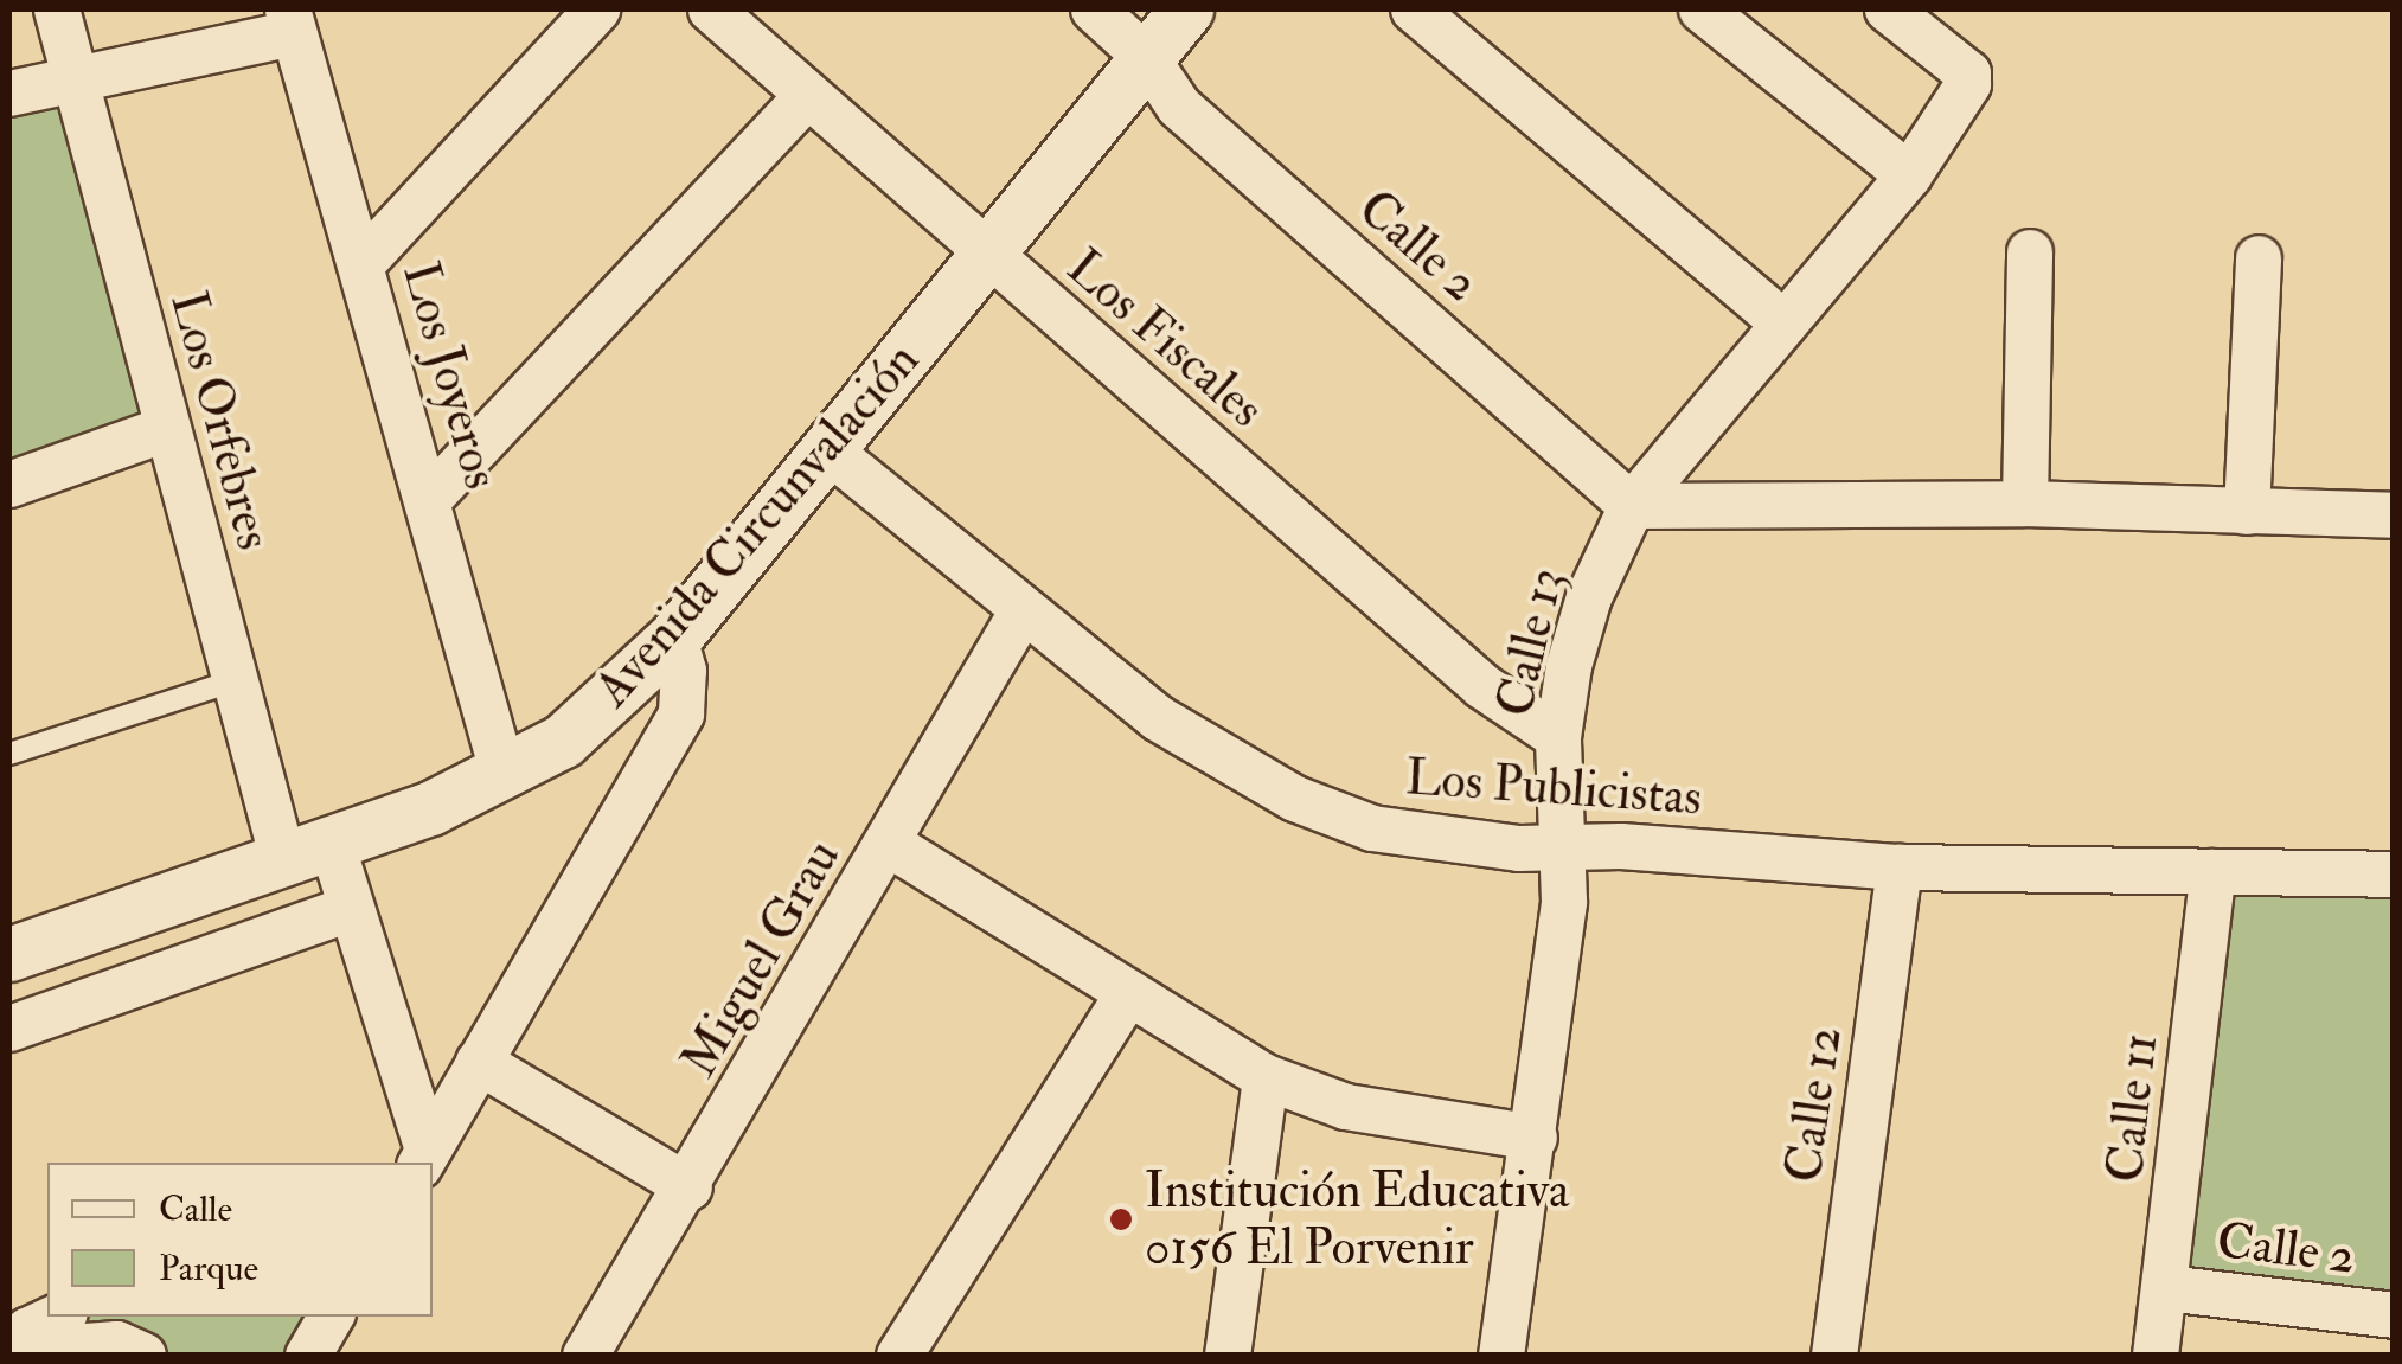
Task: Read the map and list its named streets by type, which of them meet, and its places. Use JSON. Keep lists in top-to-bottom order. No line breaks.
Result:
{"streets":{"street":["Calle 2","Los Fiscales","Los Joyeros","Los Orfebres","Avenida Circunvalación","Calle 13","Los Publicistas","Miguel Grau","Calle 12","Calle 11"]},"crossings":[["Calle 2","Avenida Circunvalación"],["Calle 2","Calle 13"],["Calle 2","Calle 11"],["Los Fiscales","Avenida Circunvalación"],["Los Fiscales","Calle 13"],["Los Joyeros","Avenida Circunvalación"],["Los Orfebres","Avenida Circunvalación"],["Avenida Circunvalación","Los Publicistas"],["Calle 13","Los Publicistas"],["Los Publicistas","Miguel Grau"],["Los Publicistas","Calle 12"],["Los Publicistas","Calle 11"]],"places":["Institución Educativa 0156 El Porvenir"],"legend":["Calle","Parque"]}
